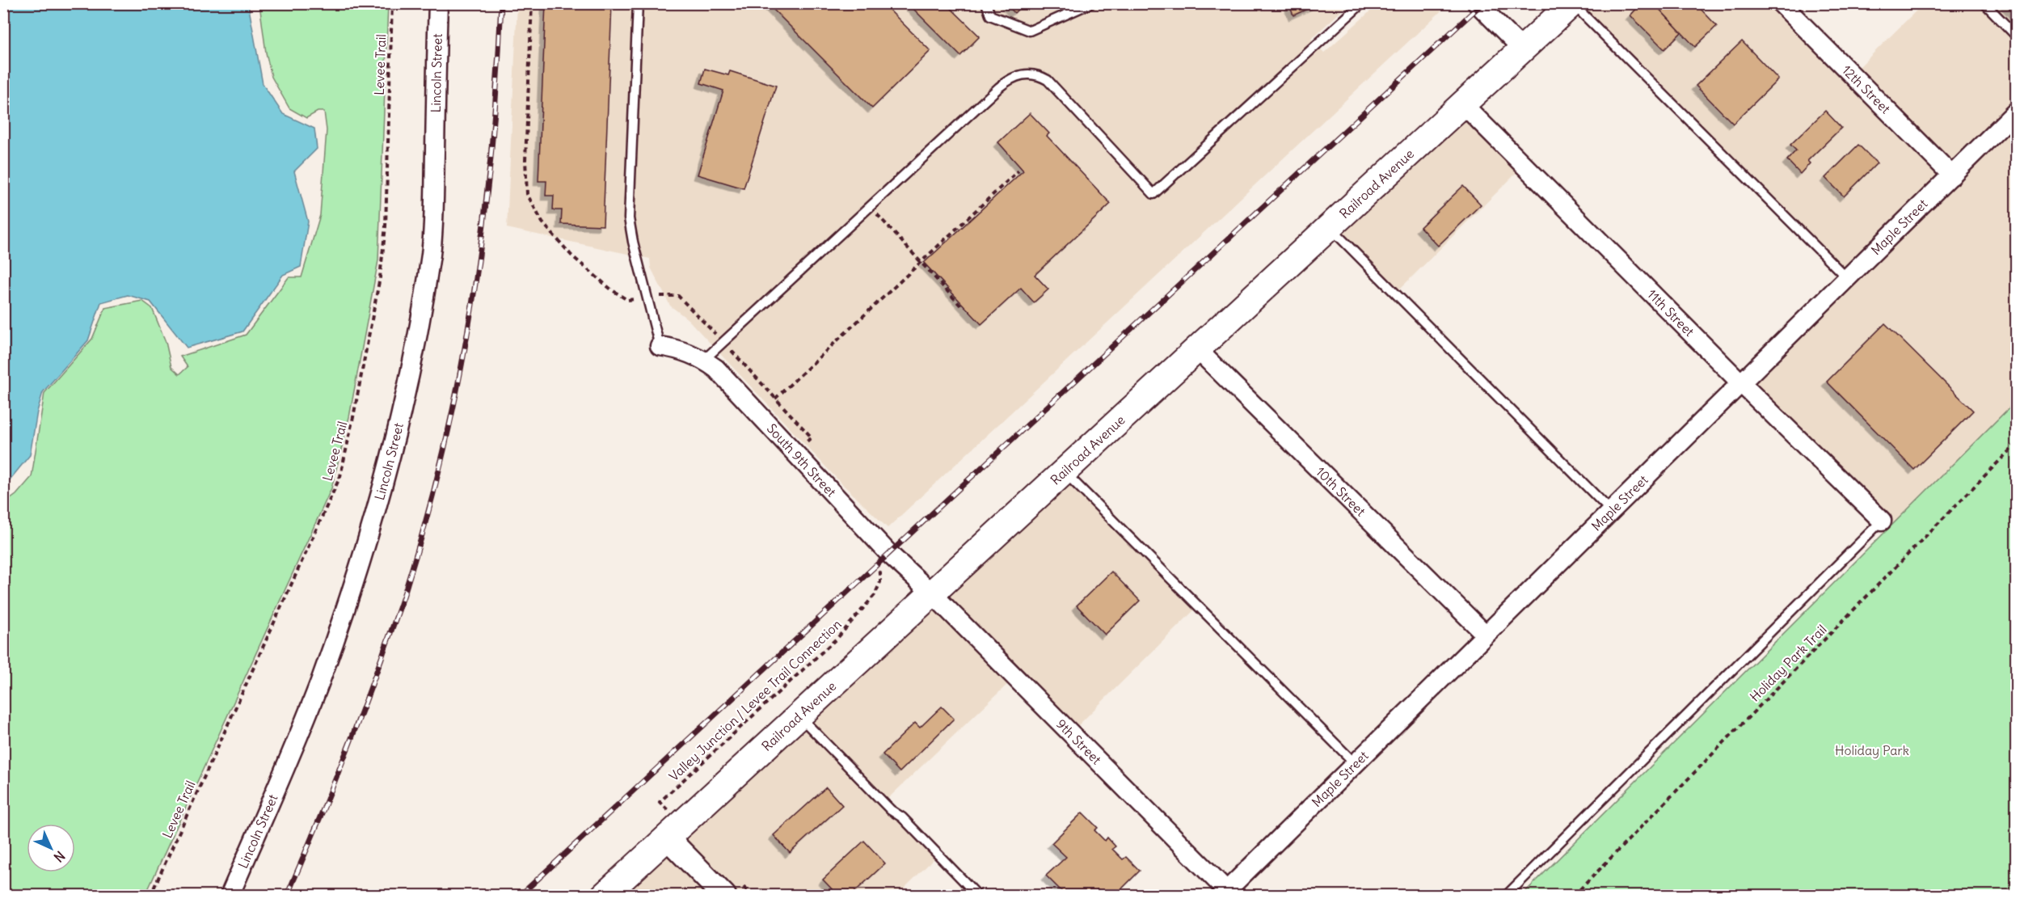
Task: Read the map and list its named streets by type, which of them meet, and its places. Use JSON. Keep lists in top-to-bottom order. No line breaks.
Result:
{"streets":{"main road":["Railroad Avenue"],"street":["Lincoln Street","12th Street","Maple Street","11th Street","South 9th Street","10th Street","9th Street"],"path":["Levee Trail","Holiday Park Trail","Valley Junction / Levee Trail Connection"]},"crossings":[["12th Street","Maple Street"],["Railroad Avenue","11th Street"],["Railroad Avenue","South 9th Street"],["Railroad Avenue","10th Street"],["Railroad Avenue","9th Street"],["Maple Street","11th Street"],["Maple Street","10th Street"],["Maple Street","9th Street"],["South 9th Street","9th Street"]],"parks":["Holiday Park"],"north":"bottom right"}
